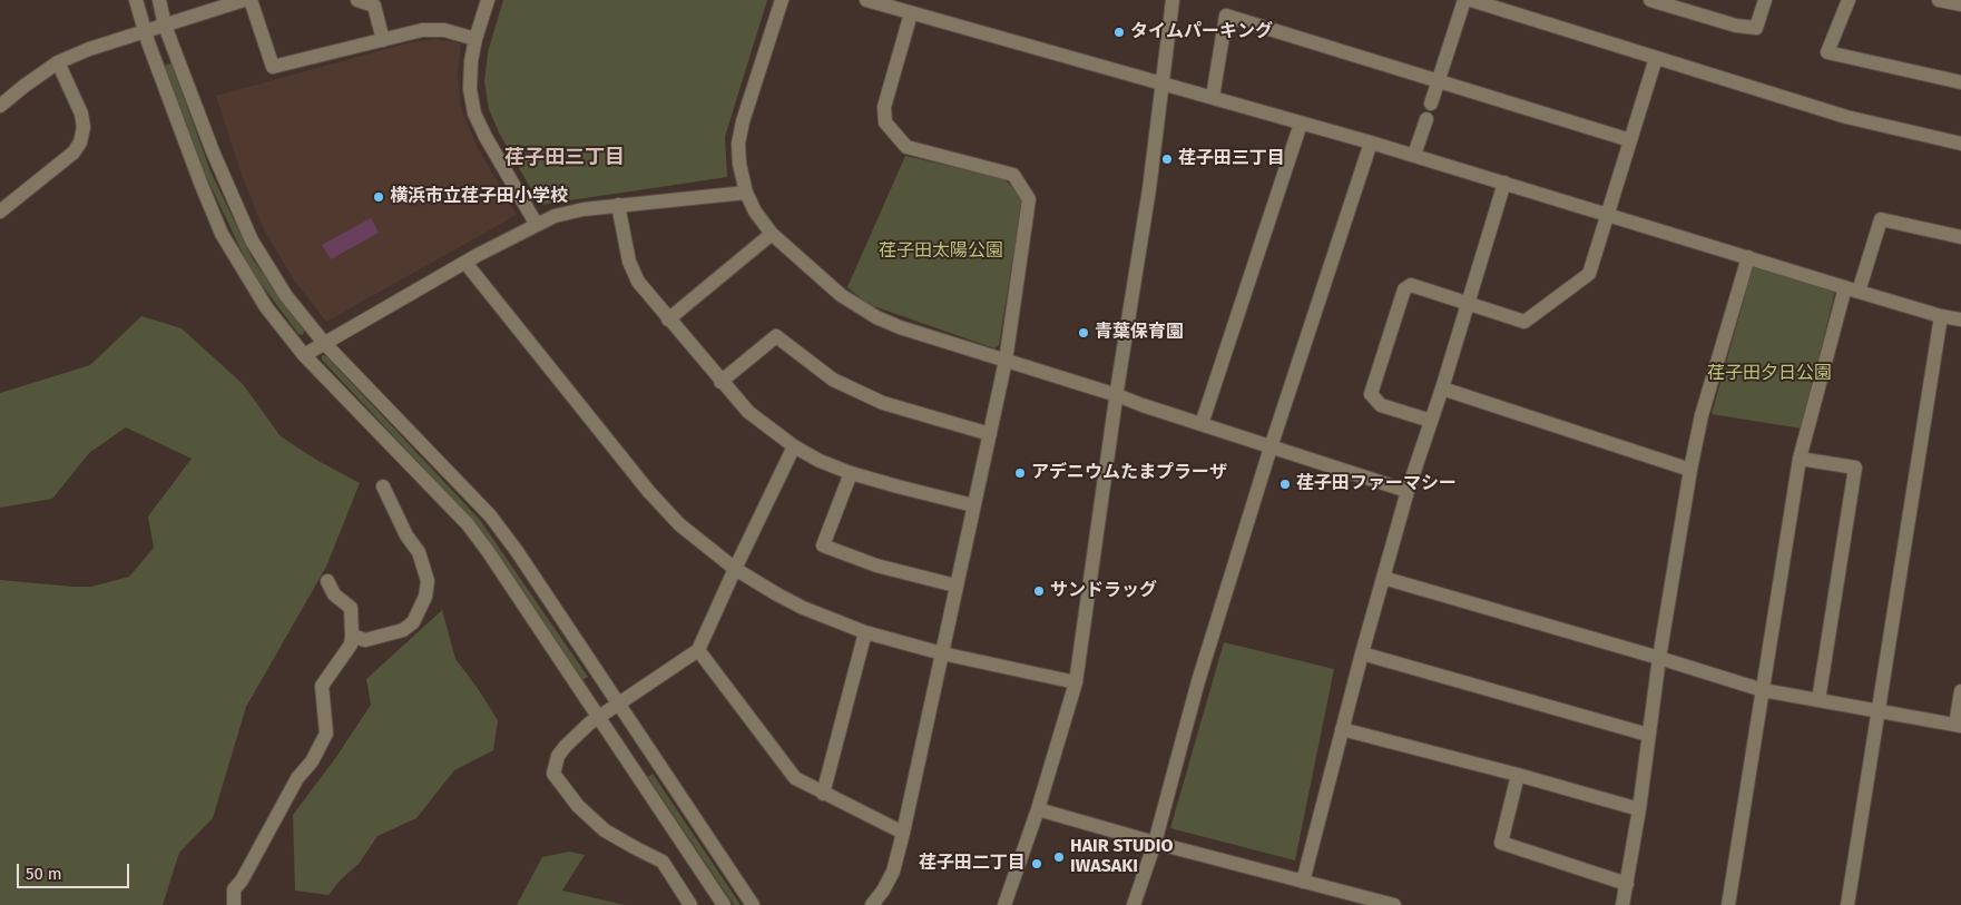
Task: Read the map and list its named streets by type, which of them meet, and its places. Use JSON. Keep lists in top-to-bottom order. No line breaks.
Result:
{"districts":["荏子田三丁目"],"parks":["荏子田太陽公園","荏子田夕日公園"],"places":["タイムパーキング","荏子田三丁目","横浜市立荏子田小学校","青葉保育園","アデニウムたまプラーザ","荏子田ファーマシー","サンドラッグ","HAIR STUDIO IWASAKI","荏子田二丁目"],"scale_bar":"50 m"}
